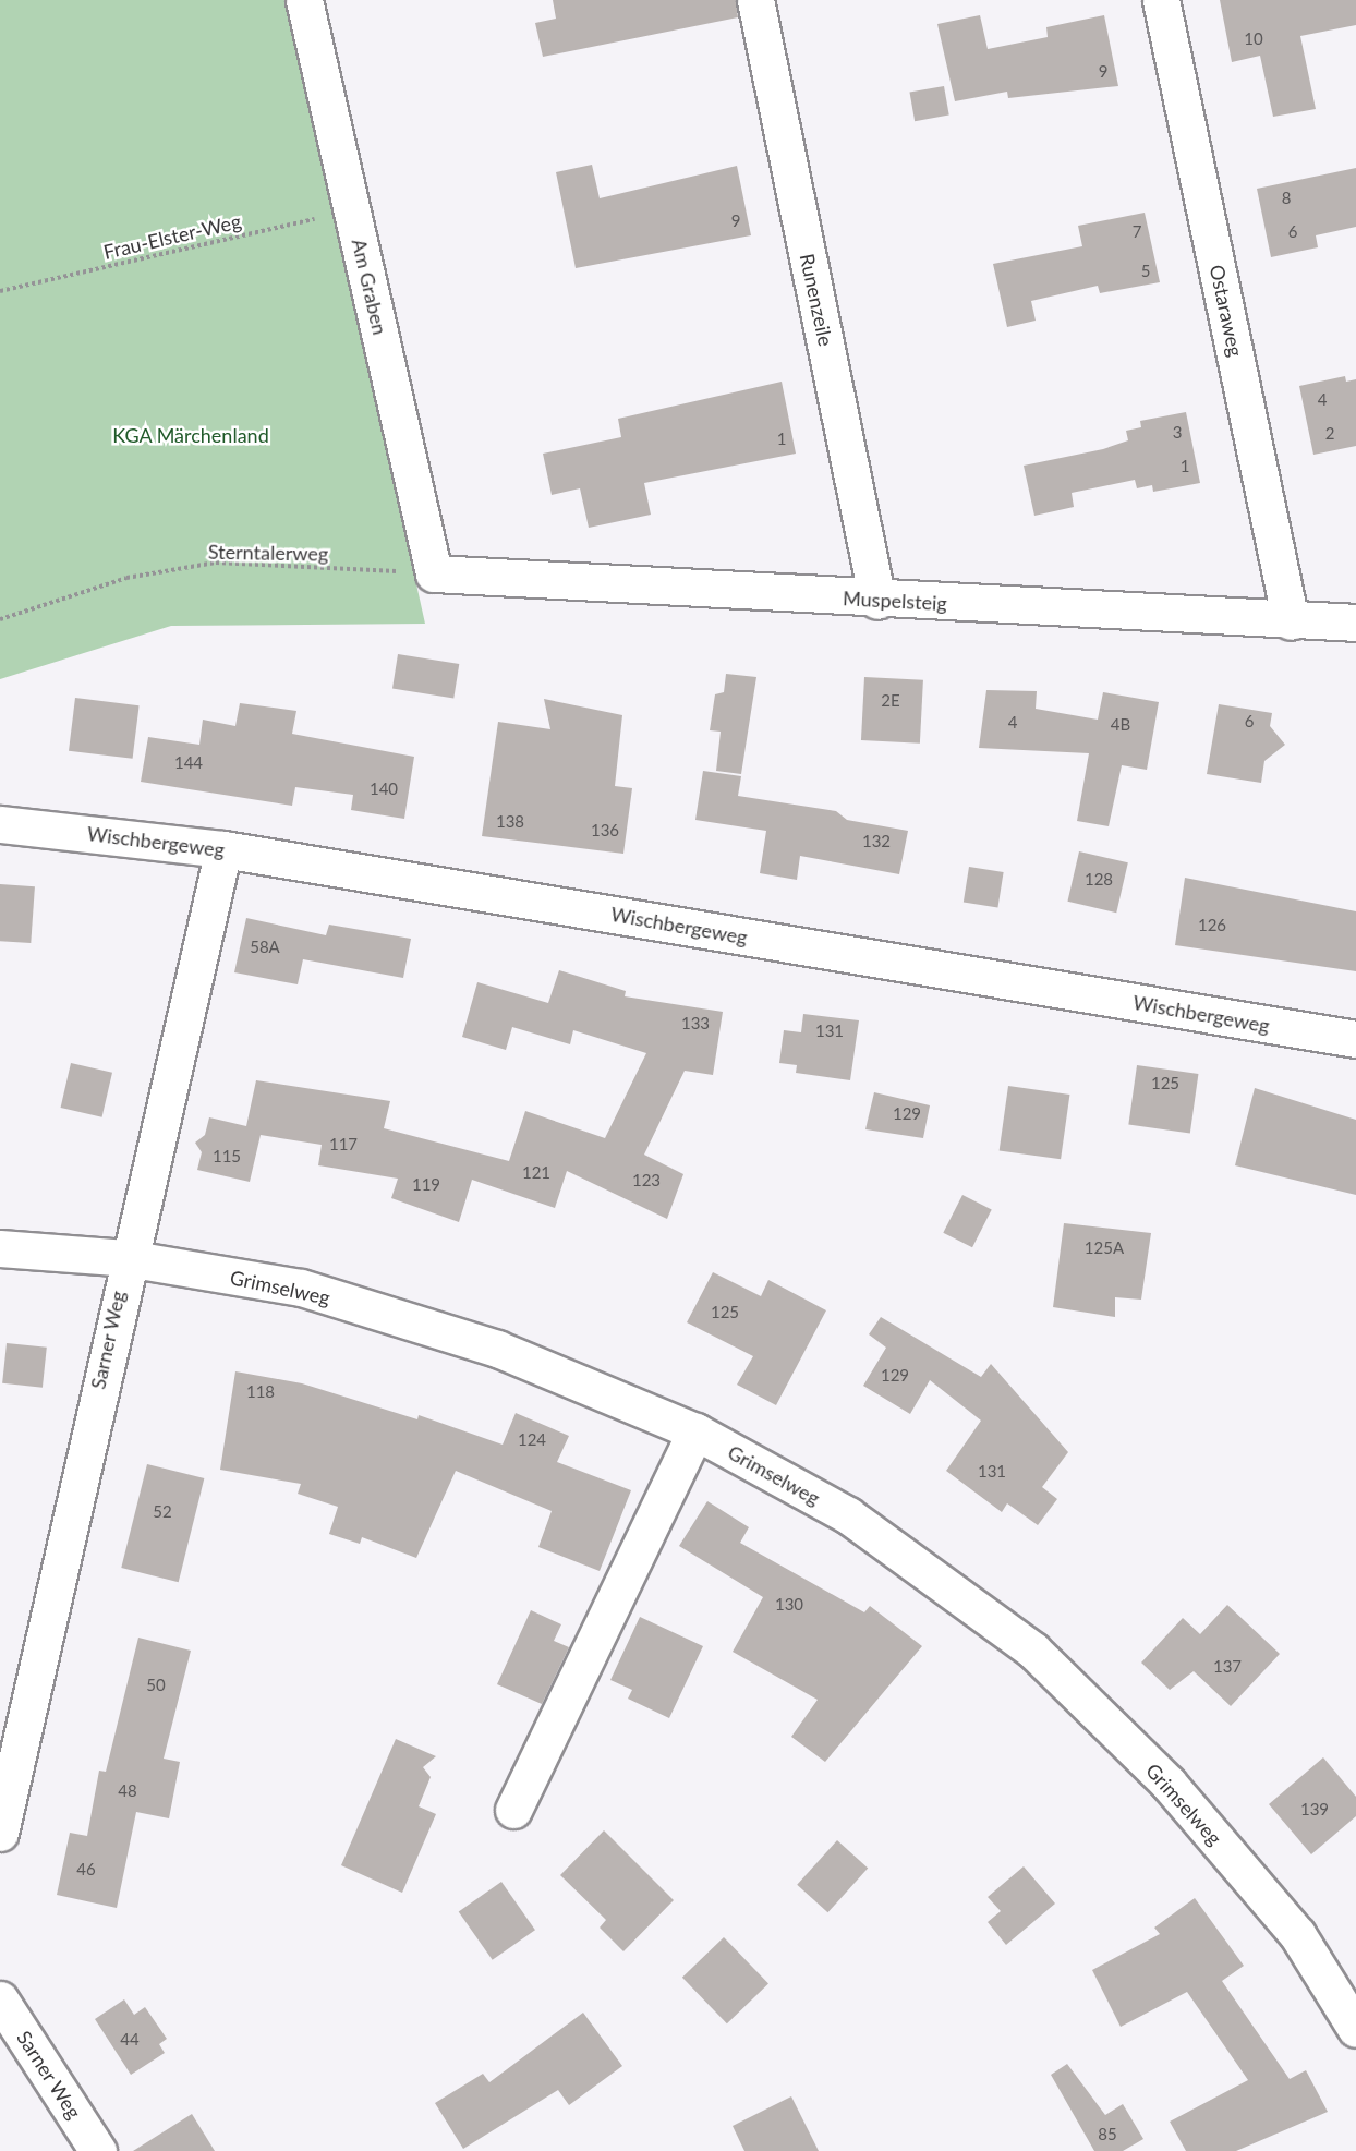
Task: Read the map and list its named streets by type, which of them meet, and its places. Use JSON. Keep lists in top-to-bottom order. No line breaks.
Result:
{"streets":{"street":["Am Graben","Runenzeile","Ostaraweg","Muspelsteig","Wischbergeweg","Grimselweg","Sarner Weg"],"path":["Frau-Elster-Weg","Sterntalerweg"]},"crossings":[["Frau-Elster-Weg","Am Graben"],["Am Graben","Muspelsteig"],["Runenzeile","Muspelsteig"],["Ostaraweg","Muspelsteig"],["Wischbergeweg","Sarner Weg"],["Grimselweg","Sarner Weg"]],"parks":["KGA Märchenland"],"house_numbers":["10","9","8","9","7","6","5","4","3","2","1","1","2E","6","4","4B","144","140","138","136","132","128","126","58A","133","131","125","129","117","115","121","123","119","125A","125","129","118","124","131","52","130","137","50","48","139","46","44","85"]}
